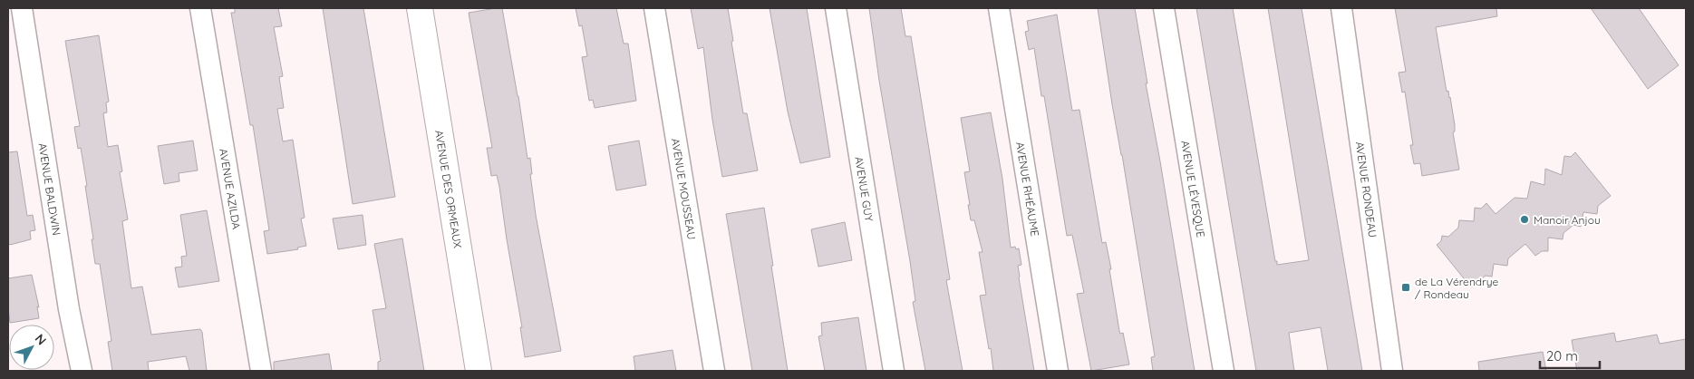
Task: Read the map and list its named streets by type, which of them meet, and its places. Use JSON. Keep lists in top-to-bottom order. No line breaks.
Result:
{"streets":{"street":["AVENUE BALDWIN","AVENUE AZILDA","AVENUE DES ORMEAUX","AVENUE MOUSSEAU","AVENUE GUY","AVENUE RHÉAUME","AVENUE LÉVESQUE","AVENUE RONDEAU"]},"places":{"other":["Manoir Anjou"],"transit":["de La Vérendrye / Rondeau"]},"scale_bar":"20 m","north":"top right"}
